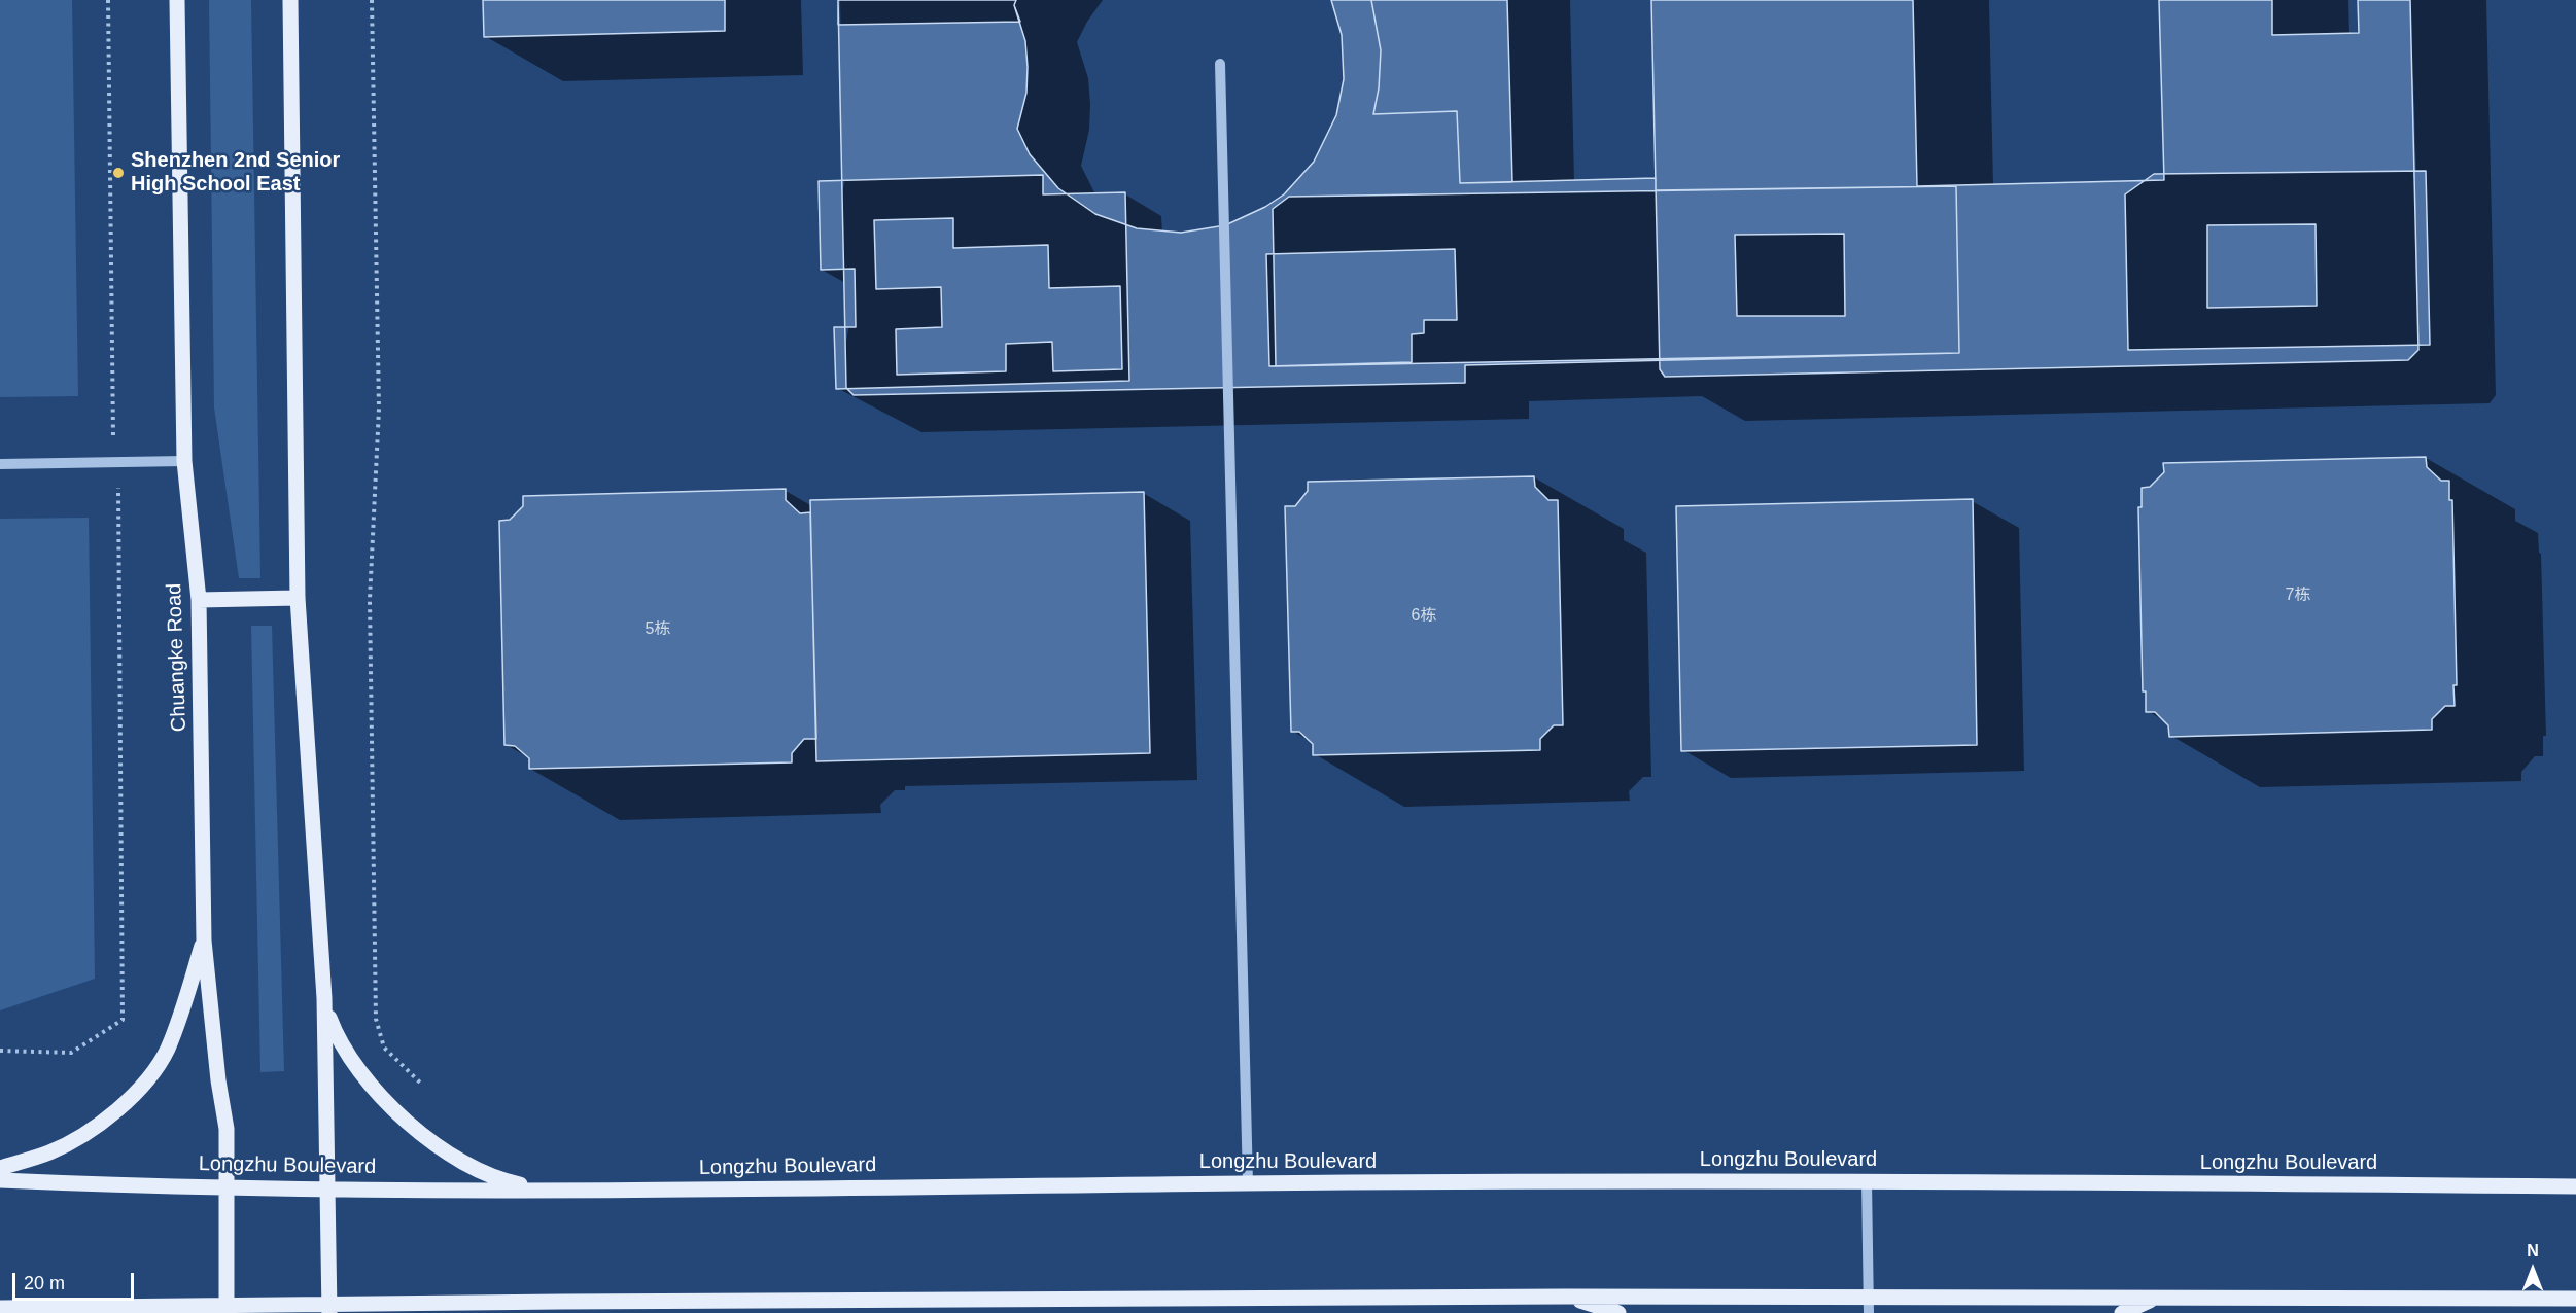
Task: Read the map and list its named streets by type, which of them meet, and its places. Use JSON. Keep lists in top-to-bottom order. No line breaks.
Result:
{"streets":{"main road":["Chuangke Road","Longzhu Boulevard"]},"crossings":[["Chuangke Road","Longzhu Boulevard"]],"places":["Shenzhen 2nd Senior High School East"],"house_numbers":["7栋","6栋","5栋"],"scale_bar":"20 m","north":"top"}
